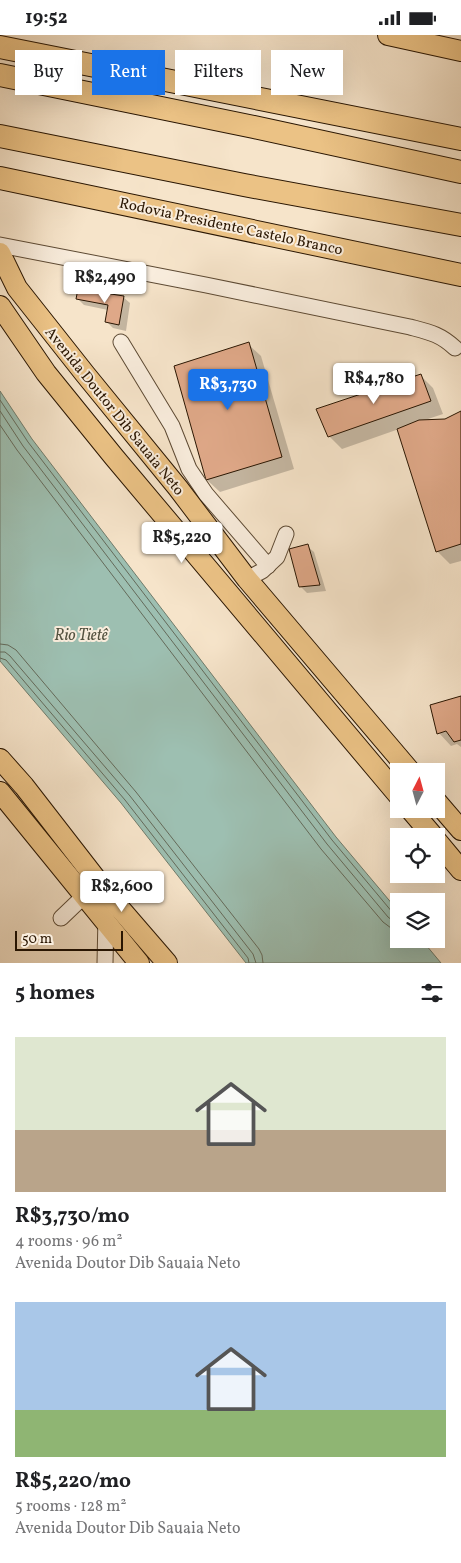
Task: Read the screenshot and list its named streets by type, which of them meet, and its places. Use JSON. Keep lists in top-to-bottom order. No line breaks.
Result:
{"streets":{"highway":["Rodovia Presidente Castelo Branco"],"main road":["Avenida Doutor Dib Sauaia Neto"]},"water":["Rio Tietê"],"scale_bar":"50 m","north":"top","page":{"status":"19:52","chip":["Buy","Rent","Filters","New"],"price":["R$2,490","R$4,780","R$3,730","R$5,220","R$2,600"],"scale":"50 m","heading":"5 homes","list":[{"name":"R$3,730/mo","note":"4 rooms · 96 m² · Avenida Doutor Dib Sauaia Neto"},{"name":"R$5,220/mo","note":"5 rooms · 128 m² · Avenida Doutor Dib Sauaia Neto"}]}}
